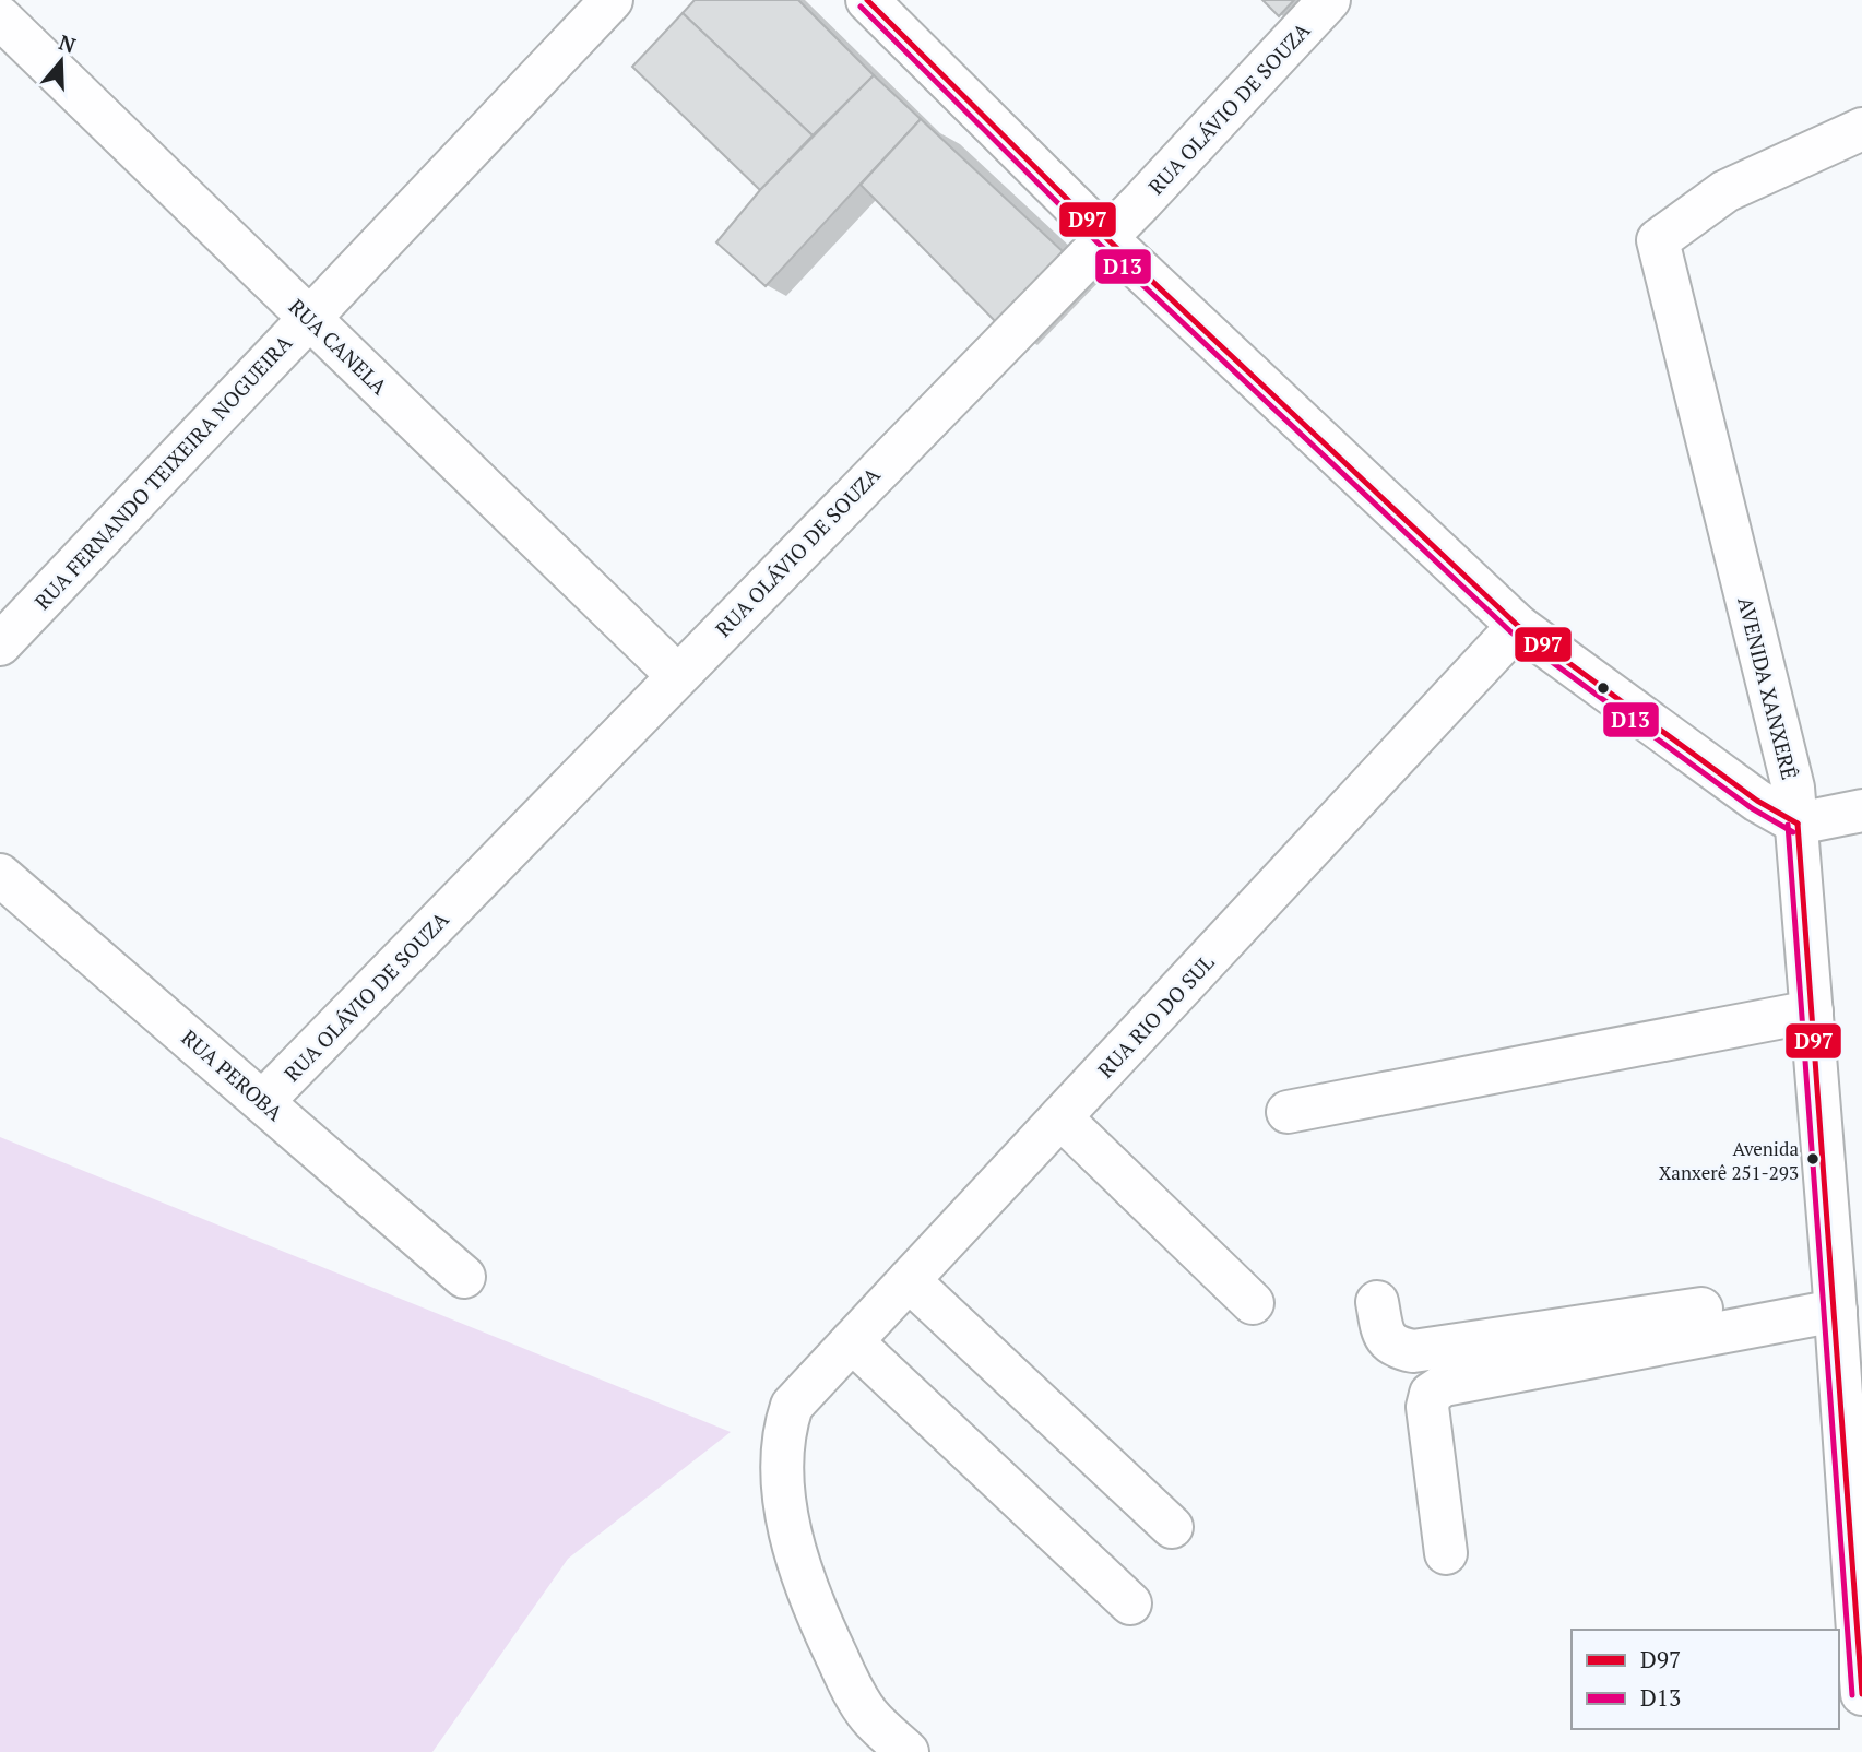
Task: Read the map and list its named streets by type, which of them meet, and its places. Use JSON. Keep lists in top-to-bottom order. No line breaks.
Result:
{"streets":{"street":["RUA OLÁVIO DE SOUZA","RUA CANELA","RUA FERNANDO TEIXEIRA NOGUEIRA","AVENIDA XANXERÊ","RUA RIO DO SUL","RUA PEROBA"]},"crossings":[["RUA OLÁVIO DE SOUZA","RUA CANELA"],["RUA OLÁVIO DE SOUZA","RUA PEROBA"],["RUA CANELA","RUA FERNANDO TEIXEIRA NOGUEIRA"]],"places":["Avenida Xanxerê 251-293"],"lines":["transit line D97","transit line D13"],"legend":["D97","D13"],"north":"top"}
